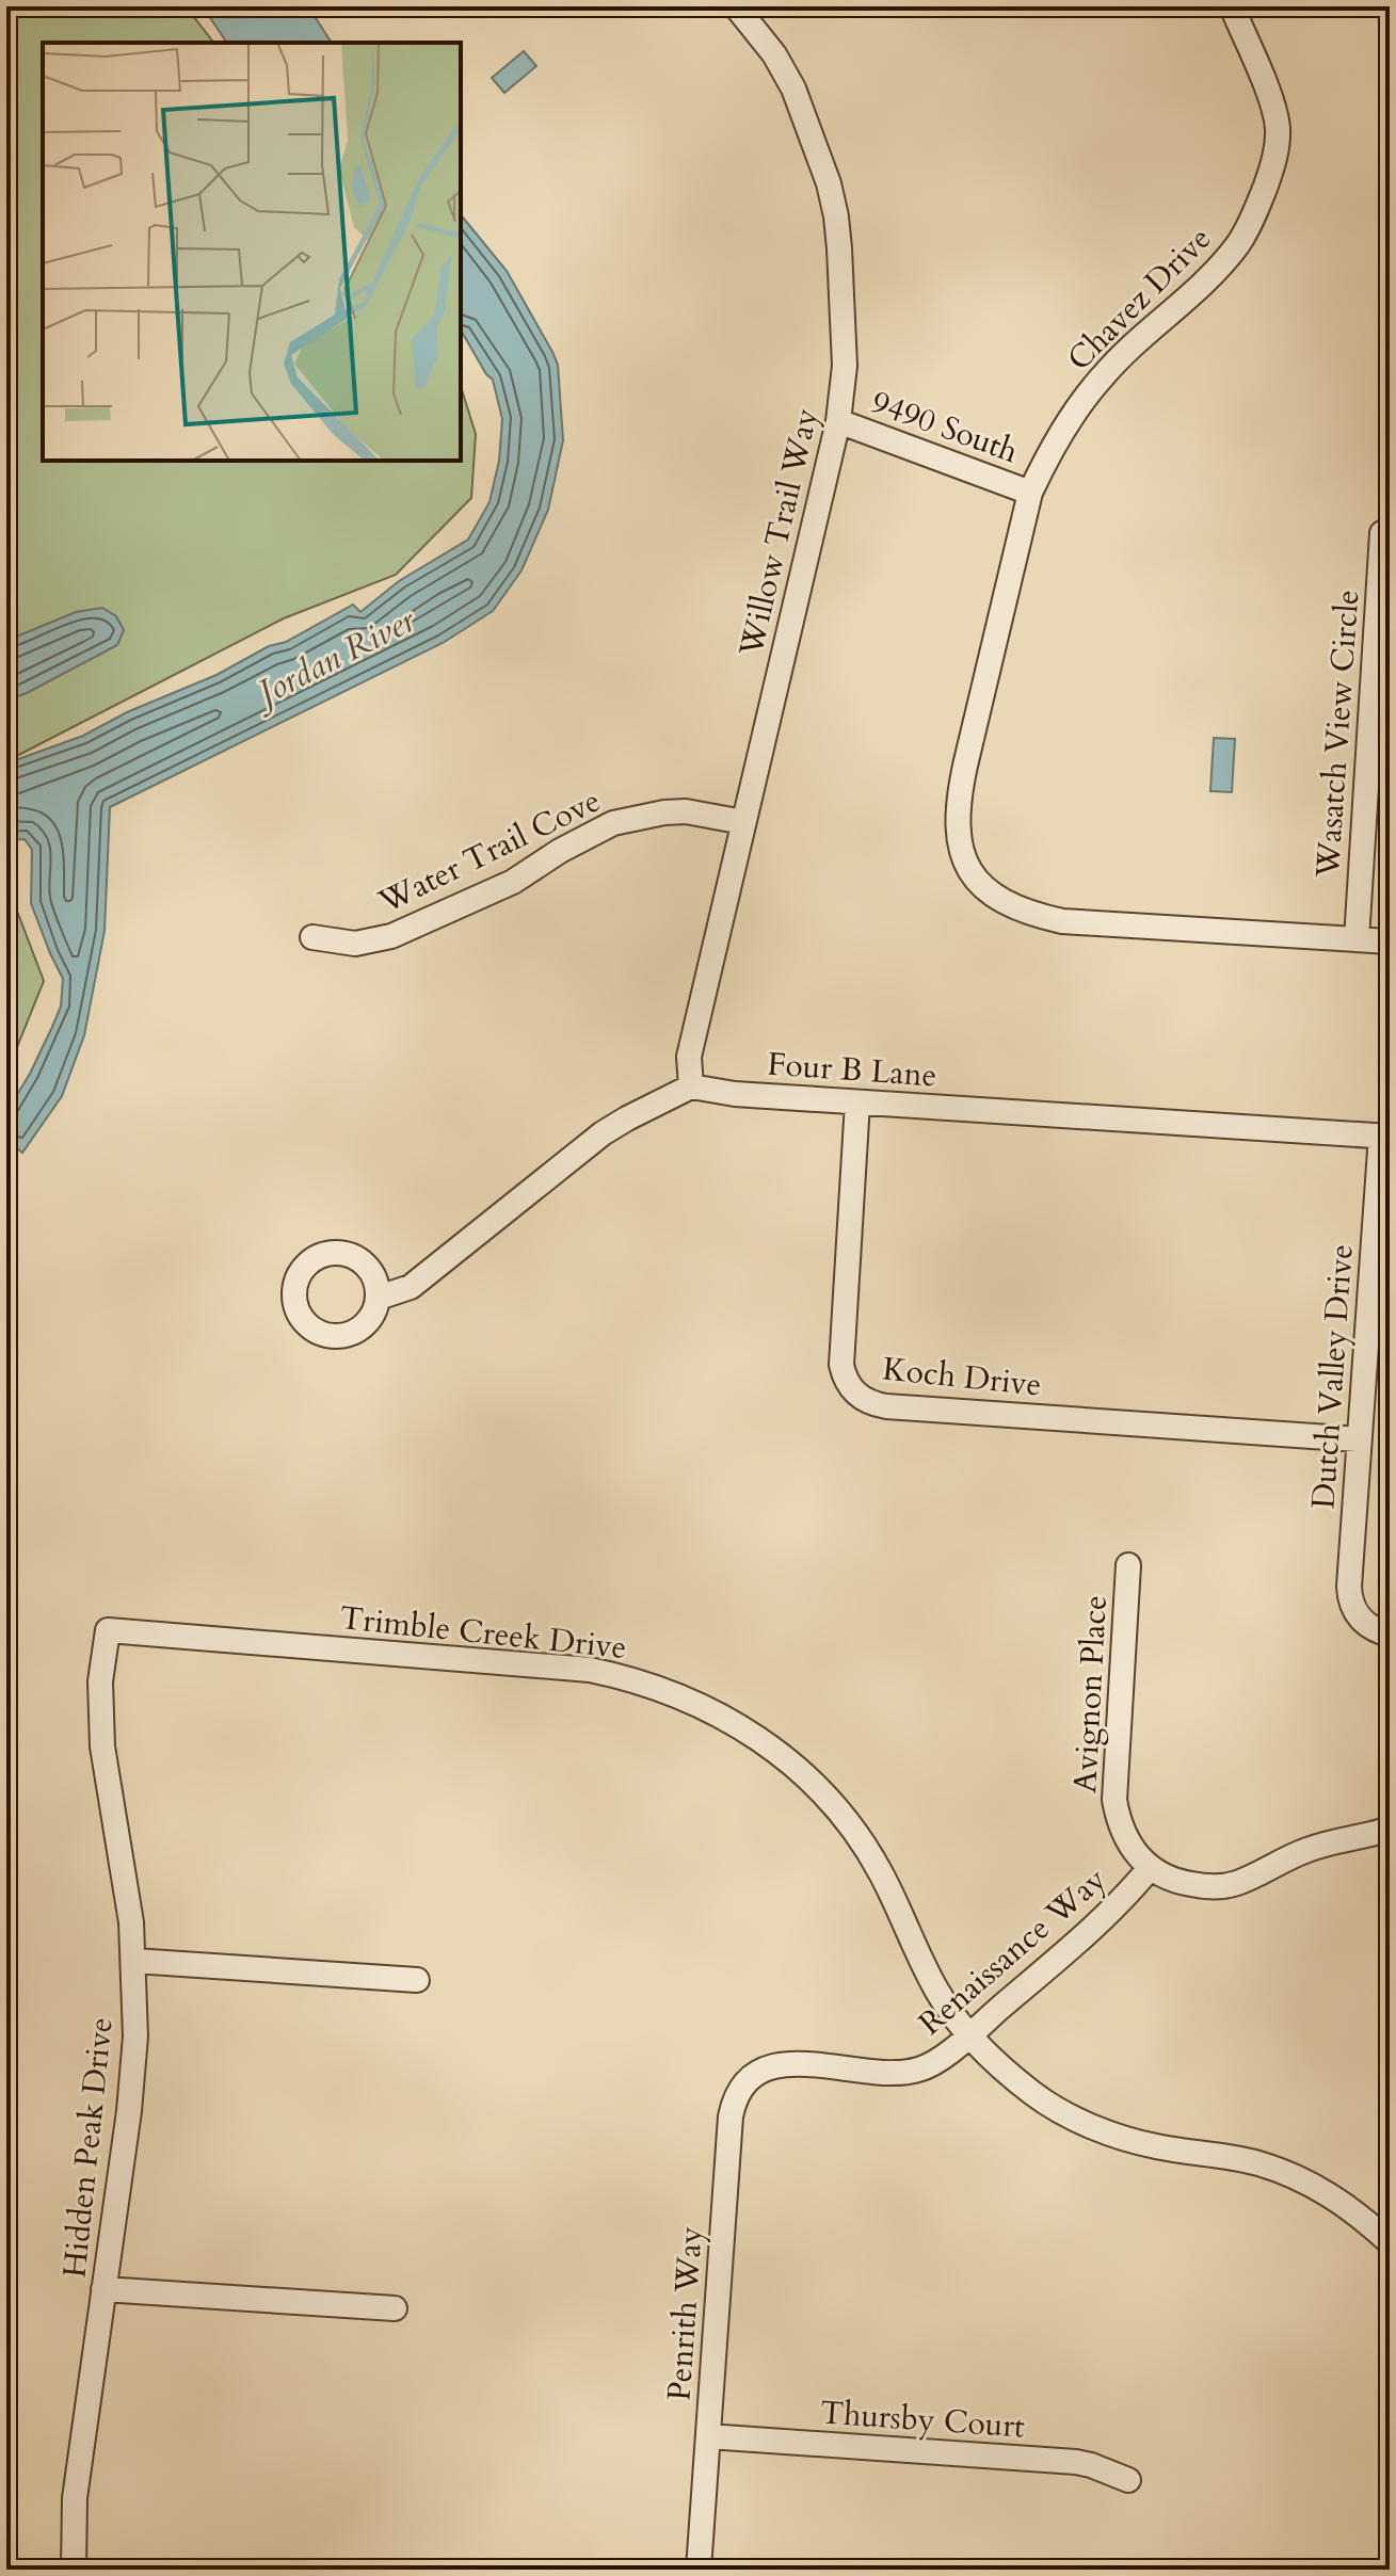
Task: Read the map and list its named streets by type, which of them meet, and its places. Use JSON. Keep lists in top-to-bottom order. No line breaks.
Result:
{"streets":{"street":["Chavez Drive","9490 South","Willow Trail Way","Wasatch View Circle","Water Trail Cove","Four B Lane","Koch Drive","Dutch Valley Drive","Trimble Creek Drive","Avignon Place","Renaissance Way","Hidden Peak Drive","Penrith Way","Thursby Court"]},"crossings":[["Chavez Drive","9490 South"],["Chavez Drive","Wasatch View Circle"],["9490 South","Willow Trail Way"],["Willow Trail Way","Water Trail Cove"],["Willow Trail Way","Four B Lane"],["Four B Lane","Koch Drive"],["Four B Lane","Dutch Valley Drive"],["Koch Drive","Dutch Valley Drive"],["Trimble Creek Drive","Renaissance Way"],["Trimble Creek Drive","Hidden Peak Drive"],["Avignon Place","Renaissance Way"],["Renaissance Way","Penrith Way"],["Penrith Way","Thursby Court"]],"water":["Jordan River"]}
